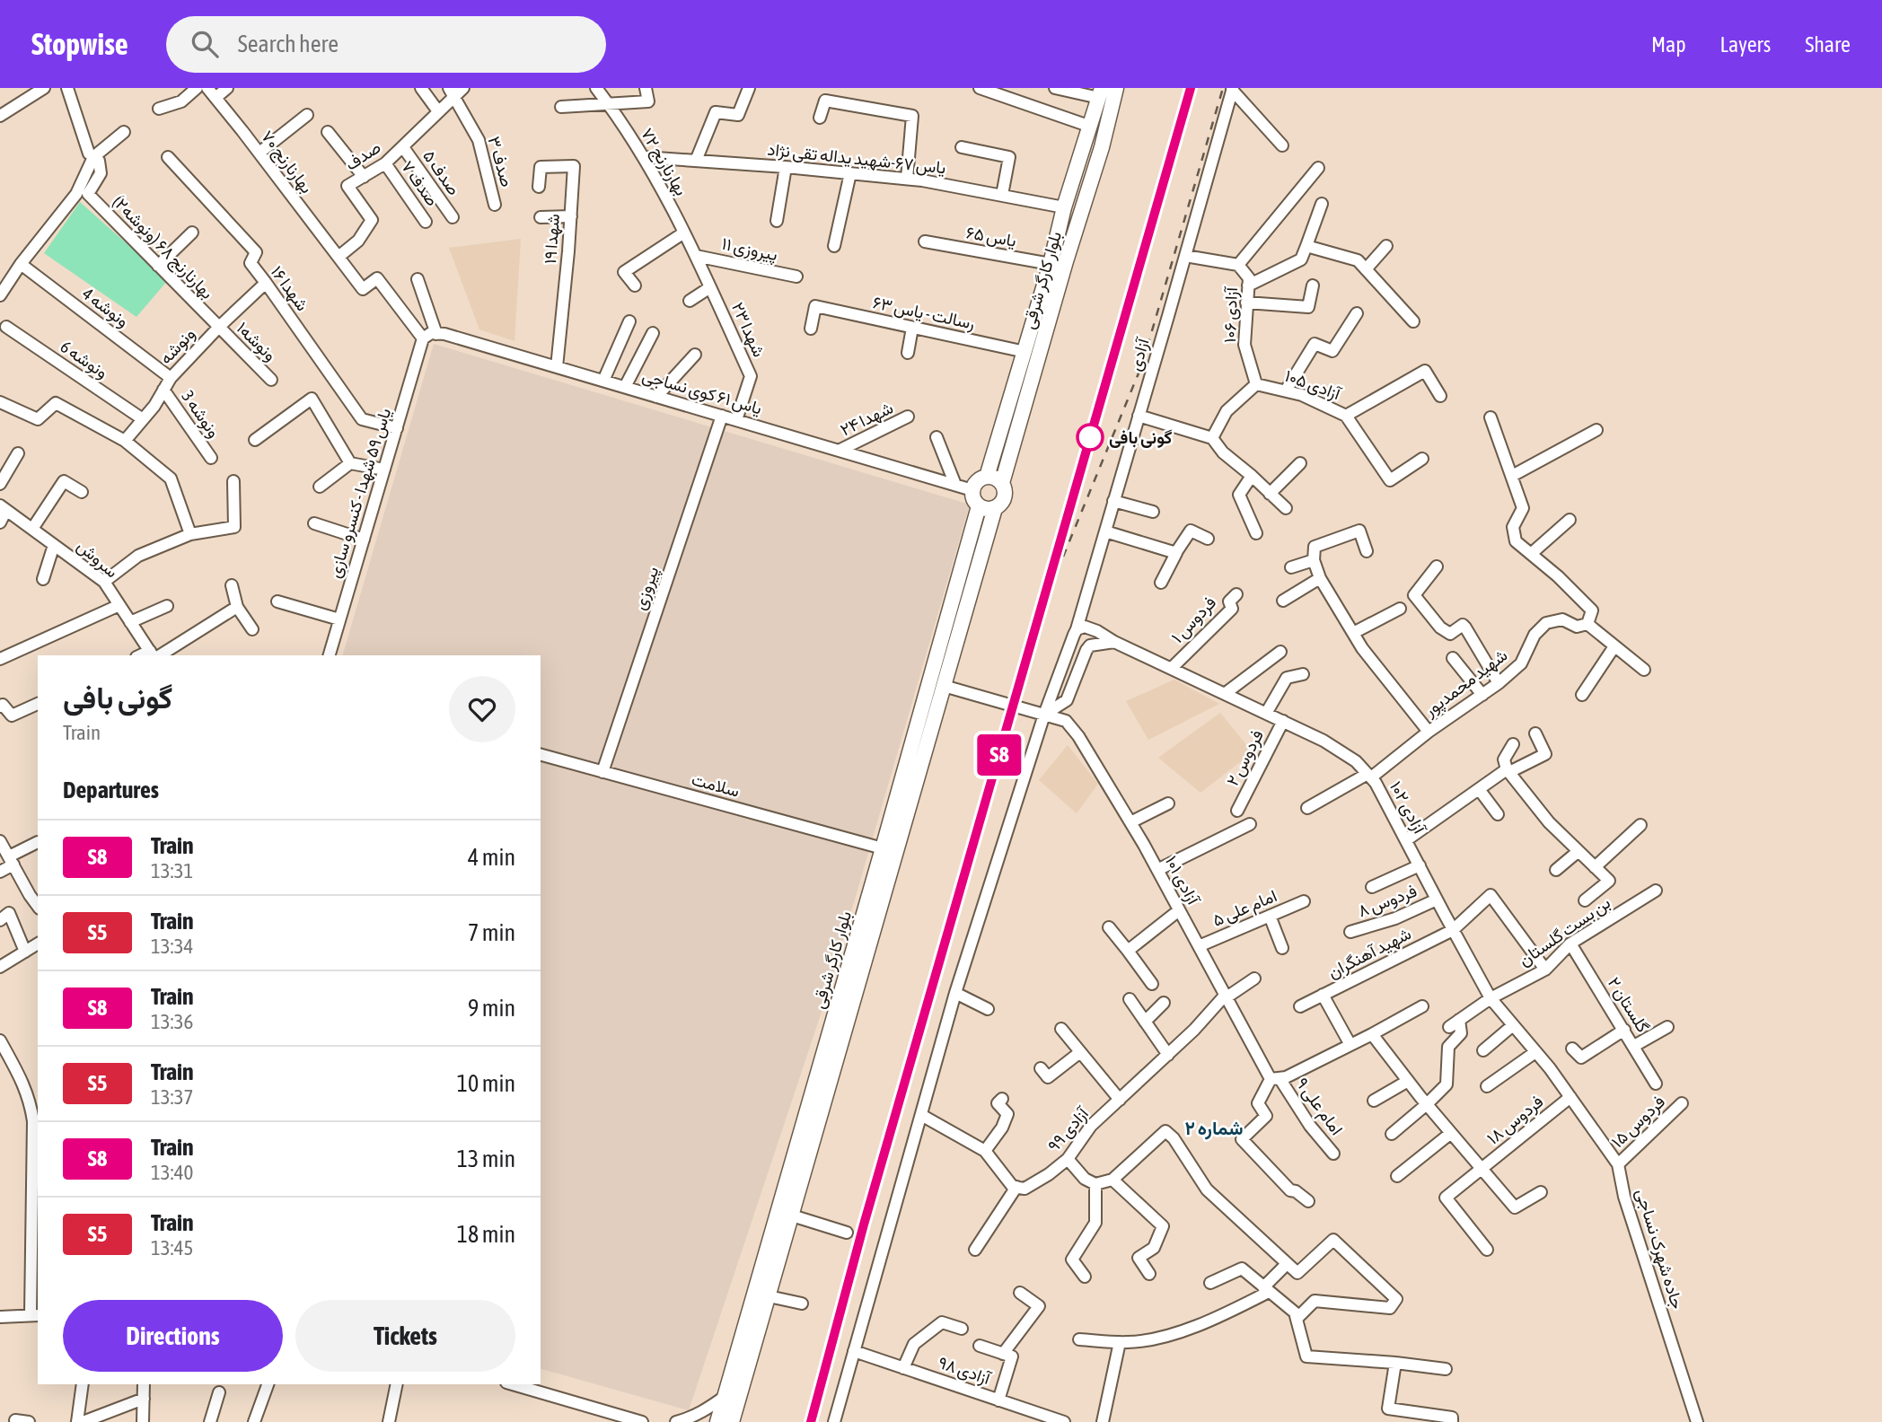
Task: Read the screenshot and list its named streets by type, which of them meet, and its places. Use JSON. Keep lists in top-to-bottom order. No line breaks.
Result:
{"streets":{"main road":["بلوار کارگر شرقی"],"street":["صدف","یاس ۶۷-شهید یداله تقی نژاد","بهارنارنج ۷۰","صدف ۳","بهارنارنج ۷۲","صدف ۵","صدف ۷","یاس ۶۵","شهدا ۱۹","بهارنارنج ۶۸ (ونوشه۲)","پیروزی ۱۱","شهدا ۱۶","ونوشه 4","رسالت - یاس ۶۳","آزادی ۱۰۶","شهدا ۲۳","ونوشه۱","ونوشه","آزادی","ونوشه 6","آزادی ۱۰۵","یاس ۶۱ کوی نساجی","ونوشه 3","شهدا ۲۴","یاس ۵۹ شهدا - کنسرو سازی","سروش","پیروزی","فردوس ۱","شهید محمدپور","فردوس ۲","سلامت","آزادی ۱۰۲","آزادی ۱۰۱","فردوس ۸","امام علی ۵","بن بست گلستان","شهید آهنگران","گلستان ۲","امام علی ۹","فردوس ۱۸","فردوس ۱۵","آزادی ٩٩","جاده شهرک نساجی","آزادی ۹۸"]},"crossings":[["صدف","بهارنارنج ۷۰"],["صدف","صدف ۳"],["صدف","صدف ۵"],["صدف","صدف ۷"],["یاس ۶۷-شهید یداله تقی نژاد","بهارنارنج ۷۲"],["یاس ۶۷-شهید یداله تقی نژاد","بلوار کارگر شرقی"],["بهارنارنج ۷۰","یاس ۵۹ شهدا - کنسرو سازی"],["بهارنارنج ۷۲","پیروزی ۱۱"],["بهارنارنج ۷۲","شهدا ۲۳"],["یاس ۶۵","بلوار کارگر شرقی"],["شهدا ۱۹","یاس ۶۱ کوی نساجی"],["بهارنارنج ۶۸ (ونوشه۲)","ونوشه۱"],["بهارنارنج ۶۸ (ونوشه۲)","ونوشه"],["پیروزی ۱۱","شهدا ۲۳"],["بلوار کارگر شرقی","رسالت - یاس ۶۳"],["بلوار کارگر شرقی","یاس ۶۱ کوی نساجی"],["بلوار کارگر شرقی","سلامت"],["بلوار کارگر شرقی","آزادی ۱۰۱"],["شهدا ۱۶","ونوشه"],["شهدا ۱۶","یاس ۵۹ شهدا - کنسرو سازی"],["ونوشه 4","ونوشه"],["آزادی ۱۰۶","آزادی"],["آزادی ۱۰۶","آزادی ۱۰۵"],["شهدا ۲۳","یاس ۶۱ کوی نساجی"],["ونوشه۱","ونوشه"],["ونوشه","ونوشه 6"],["ونوشه","ونوشه 3"],["آزادی","آزادی ۱۰۱"],["آزادی","آزادی ۹۸"],["یاس ۶۱ کوی نساجی","شهدا ۲۴"],["یاس ۶۱ کوی نساجی","پیروزی"],["پیروزی","سلامت"],["فردوس ۱","آزادی ۱۰۲"],["شهید محمدپور","آزادی ۱۰۲"],["فردوس ۲","آزادی ۱۰۲"],["آزادی ۱۰۲","فردوس ۸"],["آزادی ۱۰۲","بن بست گلستان"],["آزادی ۱۰۲","شهید آهنگران"],["آزادی ۱۰۲","فردوس ۱۸"],["آزادی ۱۰۲","جاده شهرک نساجی"],["آزادی ۱۰۱","امام علی ۵"],["آزادی ۱۰۱","امام علی ۹"],["آزادی ۱۰۱","آزادی ٩٩"],["بن بست گلستان","شهید آهنگران"],["بن بست گلستان","گلستان ۲"],["فردوس ۱۸","جاده شهرک نساجی"],["فردوس ۱۵","جاده شهرک نساجی"]],"districts":["شماره ۲"],"places":["گونی بافی"],"page":{"header":"Stopwise","search":"Search here","nav":["Map","Layers","Share"],"on_map":"S8","heading":[["گونی بافی","Train"],"Departures"],"list":[{"mark":"S8","name":"Train","note":"13:31","value":"4 min"},{"mark":"S5","name":"Train","note":"13:34","value":"7 min"},{"mark":"S8","name":"Train","note":"13:36","value":"9 min"},{"mark":"S5","name":"Train","note":"13:37","value":"10 min"},{"mark":"S8","name":"Train","note":"13:40","value":"13 min"},{"mark":"S5","name":"Train","note":"13:45","value":"18 min"}],"buttons":["Directions","Tickets"]}}
